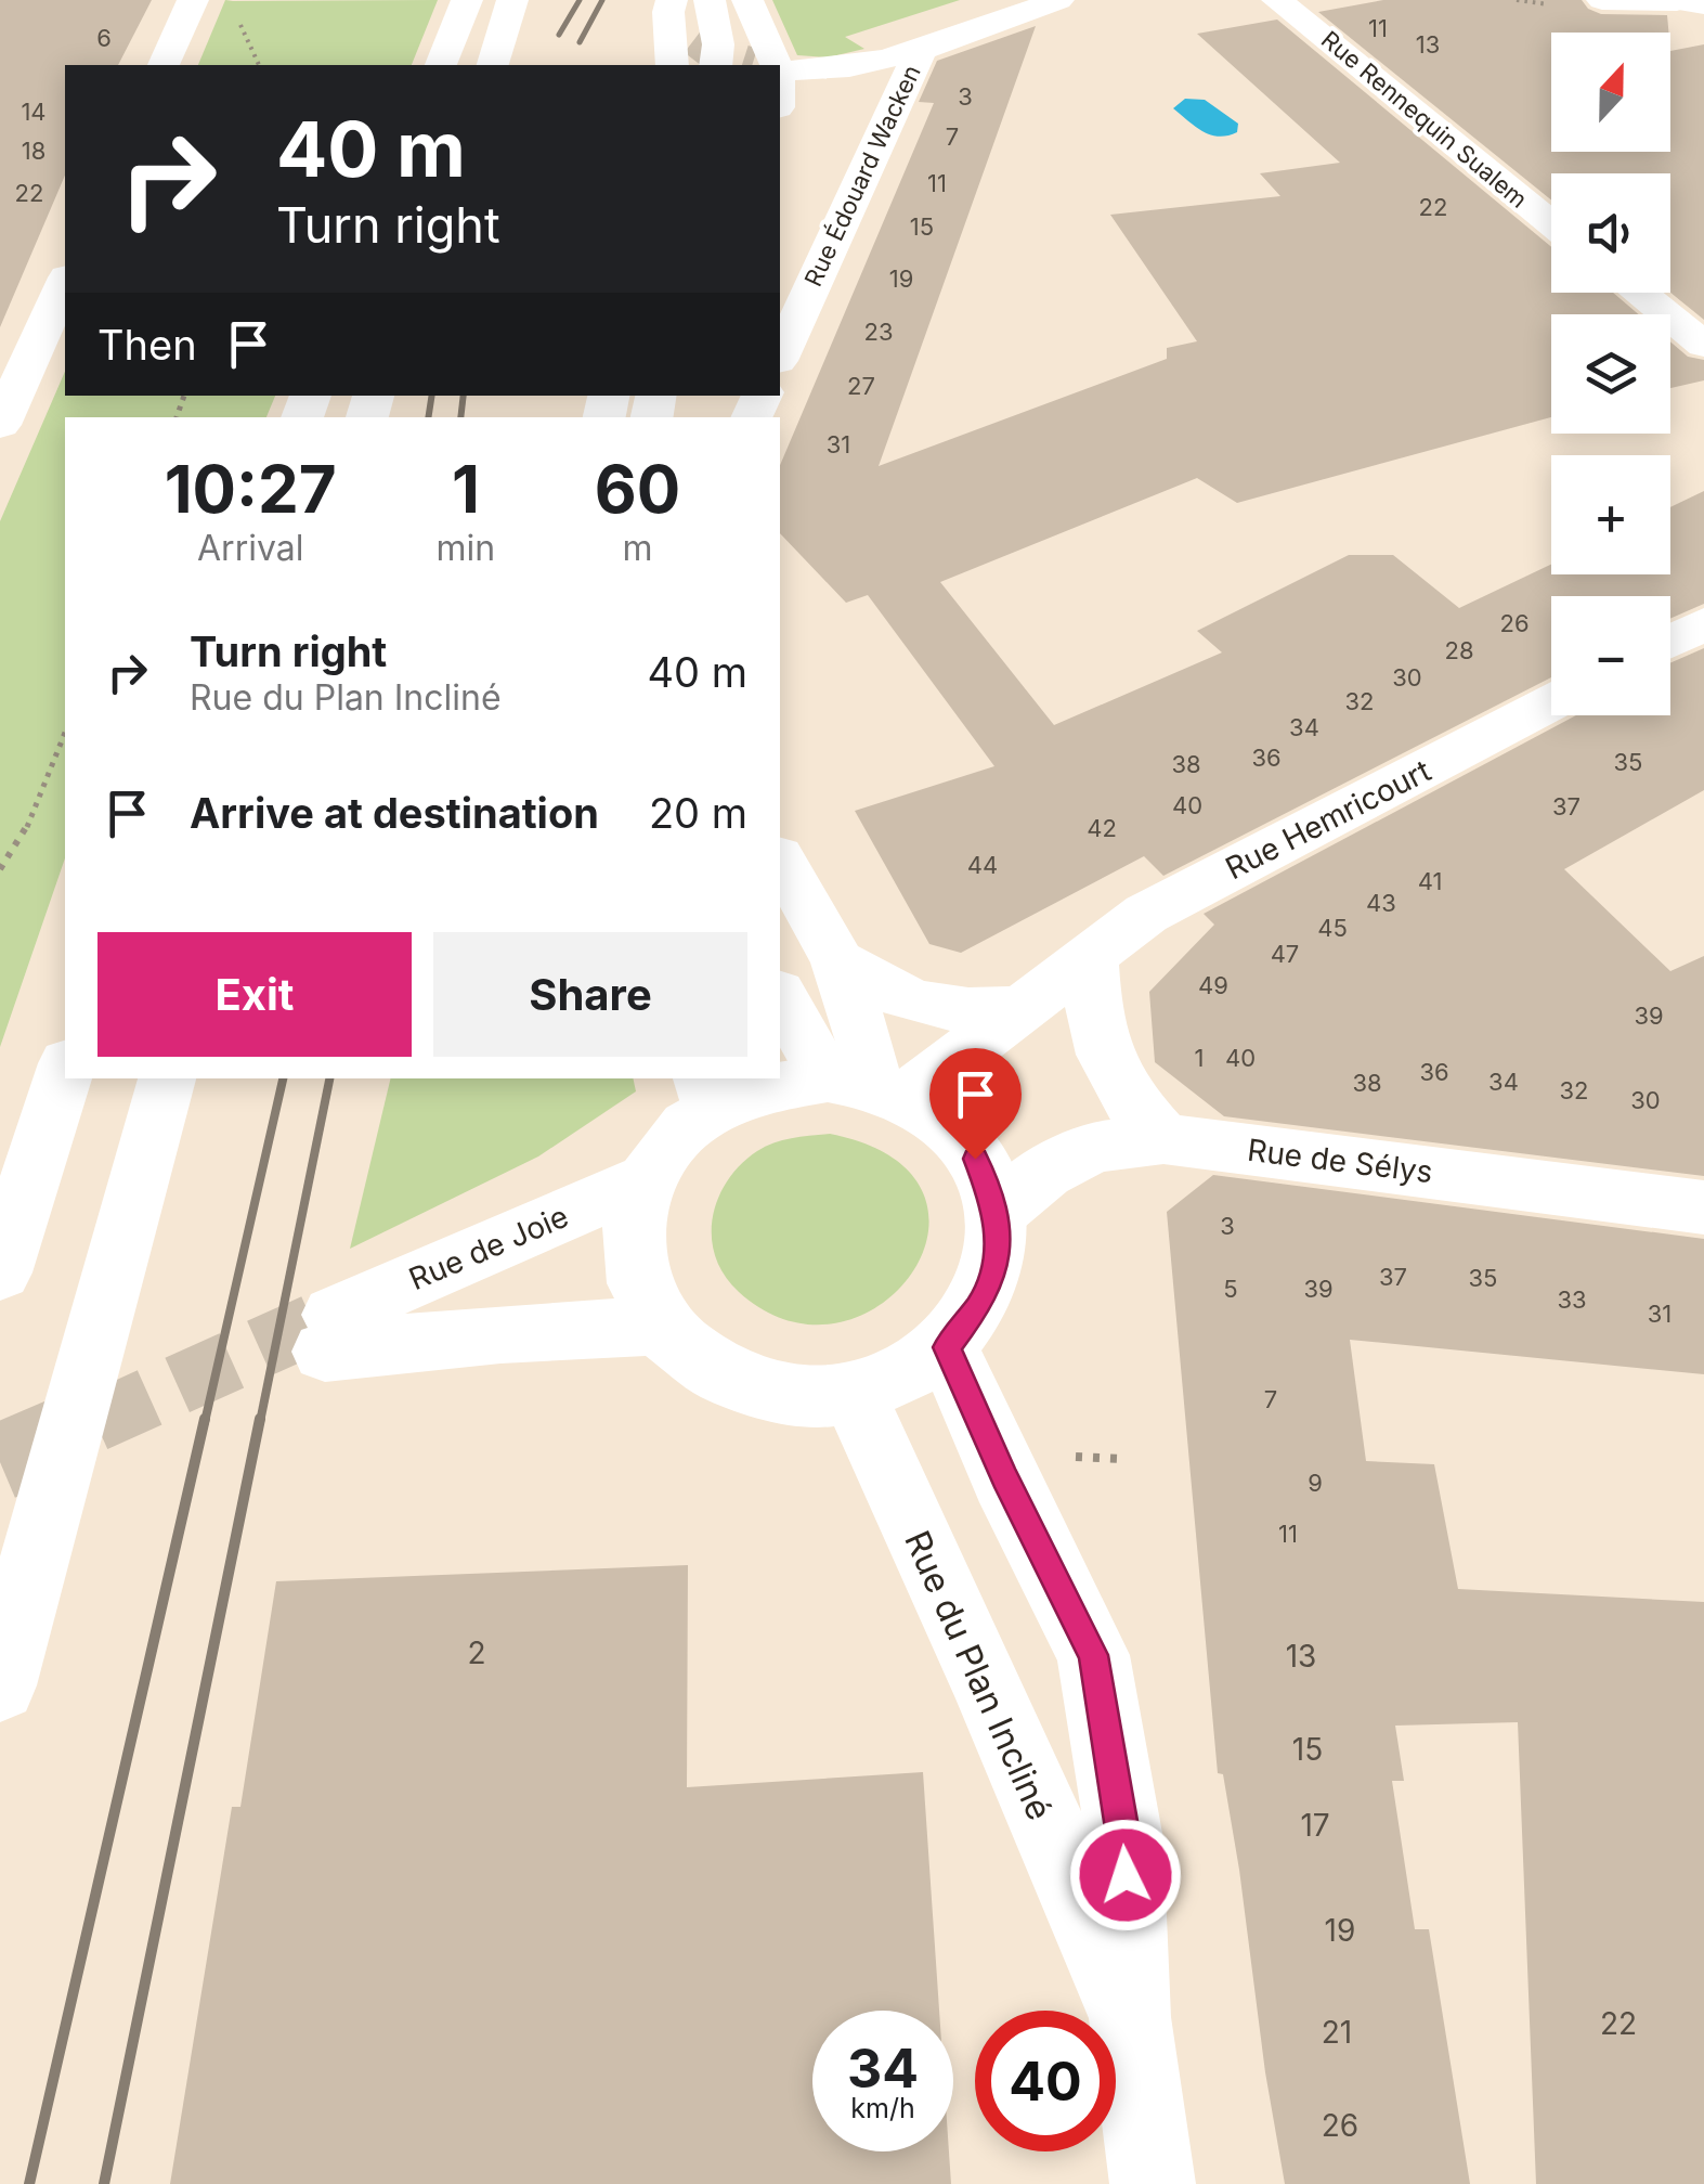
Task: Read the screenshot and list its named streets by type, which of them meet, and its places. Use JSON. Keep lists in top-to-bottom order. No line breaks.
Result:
{"streets":{"main road":["Rue Rennequin Sualem","Rue Édouard Wacken","Rue Hemricourt","Rue de Sélys","Rue de Joie","Rue du Plan Incliné"]},"crossings":[["Rue Hemricourt","Rue de Sélys"],["Rue Hemricourt","Rue de Joie"],["Rue Hemricourt","Rue du Plan Incliné"],["Rue de Sélys","Rue de Joie"],["Rue de Sélys","Rue du Plan Incliné"],["Rue de Joie","Rue du Plan Incliné"]],"house_numbers":["11","6","13","3","14","7","18","11","22","22","15","19","23","27","31","26","28","30","32","34","36","35","38","40","37","42","44","41","43","45","47","49","39","1","40","36","34","38","32","30","3","37","35","5","39","33","31","7","9","11","2","13","15","17","19","22","21","26"],"north":"top","page":{"map_buttons":["+","−"],"turn":["40 m","Turn right"],"then":"Then","eta":["10:27","Arrival","1","min","60","m"],"list":[{"name":"Turn right","note":"Rue du Plan Incliné","value":"40 m"},{"name":"Arrive at destination","value":"20 m"}],"buttons":["Exit","Share"],"speed":"34 km/h","limit":"40"}}
